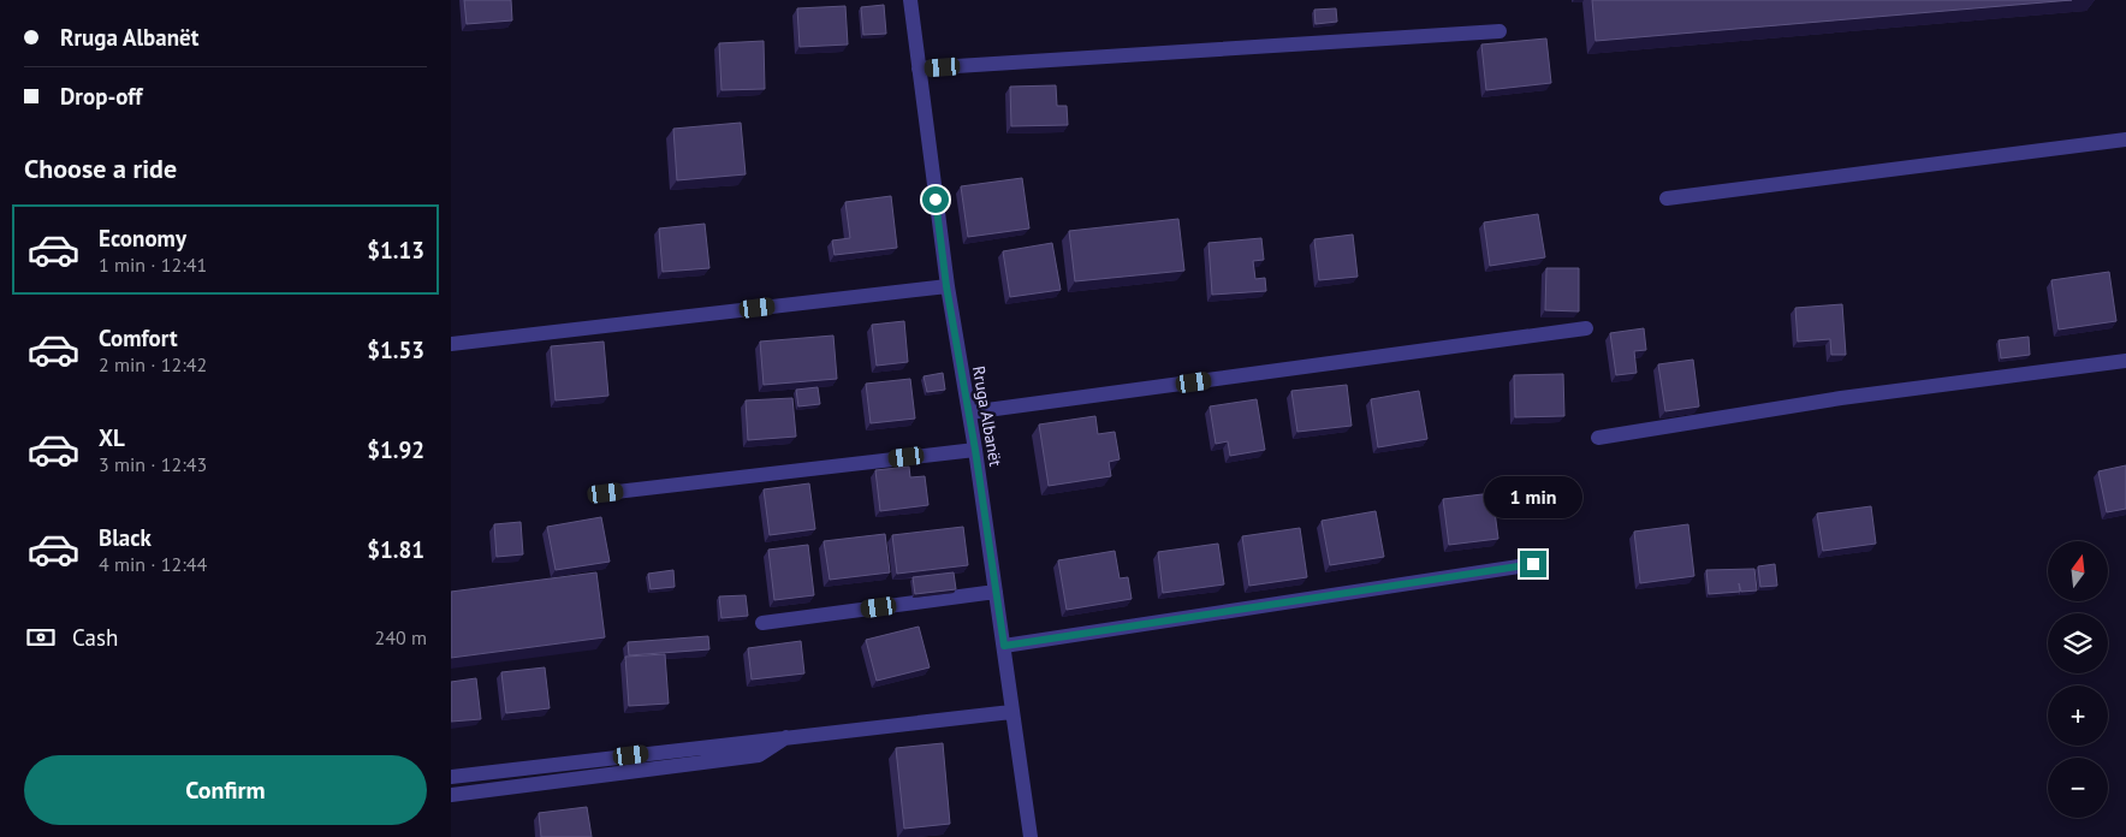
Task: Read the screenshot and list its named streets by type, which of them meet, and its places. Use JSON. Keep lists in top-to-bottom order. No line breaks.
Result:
{"streets":{"street":["Rruga Albanët"]},"north":"top","page":{"banner":["Rruga Albanët","Drop-off"],"heading":"Choose a ride","list":[{"name":"Economy","note":"1 min · 12:41","value":"$1.13"},{"name":"Comfort","note":"2 min · 12:42","value":"$1.53"},{"name":"XL","note":"3 min · 12:43","value":"$1.92"},{"name":"Black","note":"4 min · 12:44","value":"$1.81"}],"bubble":"1 min","map_buttons":["+","−"],"pay":["Cash","240 m"],"buttons":"Confirm"}}
